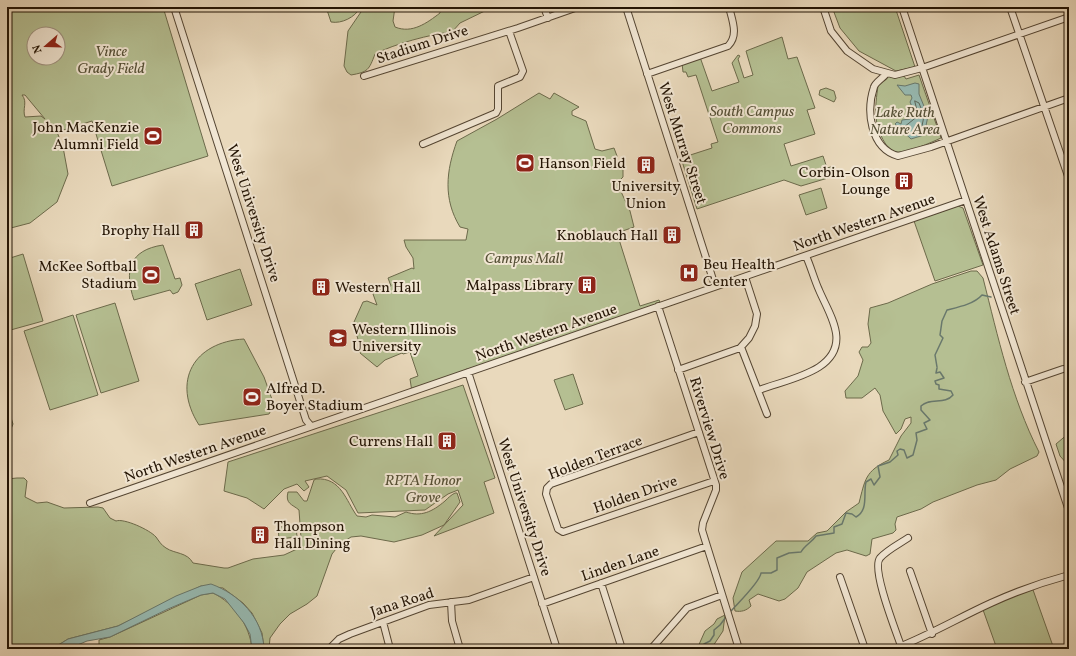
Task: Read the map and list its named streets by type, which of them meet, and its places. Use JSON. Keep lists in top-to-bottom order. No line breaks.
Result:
{"streets":{"street":["Stadium Drive","West Murray Street","West University Drive","North Western Avenue","West Adams Street","Riverview Drive","Holden Terrace","Holden Drive","Linden Lane","Jana Road"]},"crossings":[["West Murray Street","North Western Avenue"],["West University Drive","North Western Avenue"],["West University Drive","Linden Lane"],["West University Drive","Jana Road"],["North Western Avenue","West Adams Street"],["North Western Avenue","Riverview Drive"],["Riverview Drive","Holden Terrace"],["Riverview Drive","Holden Drive"],["Riverview Drive","Linden Lane"],["Holden Terrace","Holden Drive"]],"parks":["Vince Grady Field","South Campus Commons","Lake Ruth Nature Area","Campus Mall","RPTA Honor Grove"],"places":{"sports":["John MacKenzie Alumni Field","Hanson Field","McKee Softball Stadium","Alfred D. Boyer Stadium"],"building":["University Union","Corbin-Olson Lounge","Brophy Hall","Knoblauch Hall","Malpass Library","Western Hall","Currens Hall","Thompson Hall Dining"],"hospital":["Beu Health Center"],"school or university":["Western Illinois University"]},"north":"left"}
